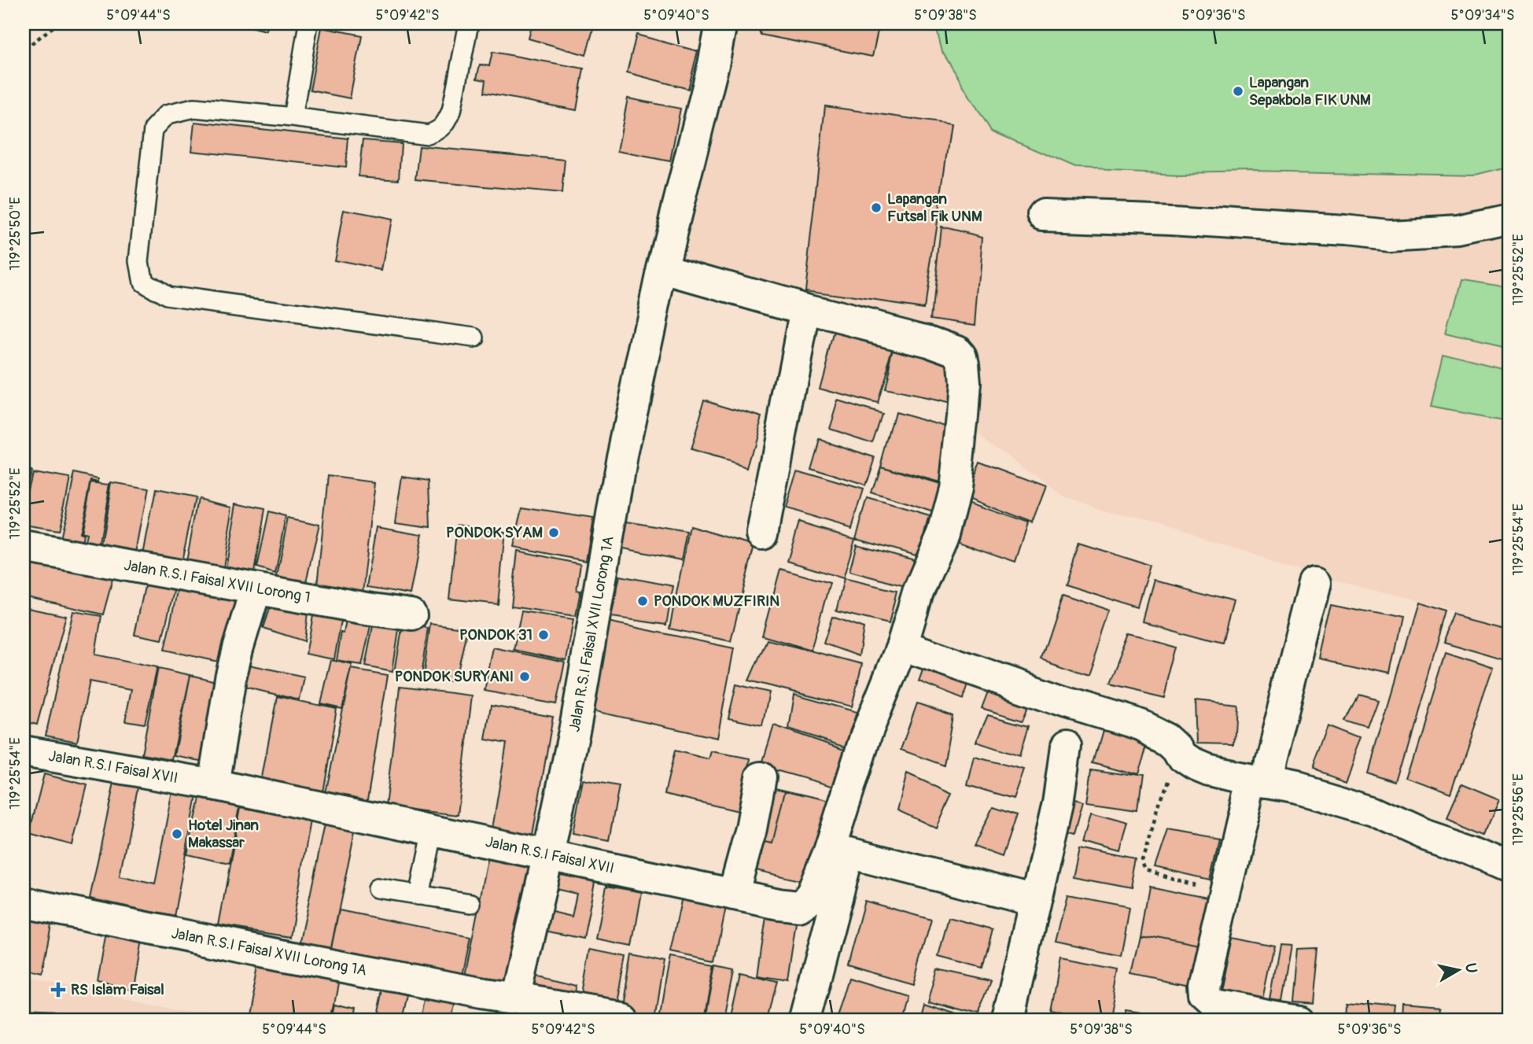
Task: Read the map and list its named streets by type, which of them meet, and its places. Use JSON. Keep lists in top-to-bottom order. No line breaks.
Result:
{"streets":{"street":["Jalan R.S.I Faisal XVII Lorong 1","Jalan R.S.I Faisal XVII Lorong 1A","Jalan R.S.I Faisal XVII"]},"crossings":[["Jalan R.S.I Faisal XVII Lorong 1A","Jalan R.S.I Faisal XVII"]],"places":{"other":["Lapangan Sepakbola FIK UNM","Lapangan Futsal Fik UNM","PONDOK SYAM","PONDOK MUZFIRIN","PONDOK 31","PONDOK SURYANI","Hotel Jinan Makassar"],"health":["RS Islam Faisal"]},"north":"right","coordinates":["5°09'44\"S","5°09'42\"S","5°09'40\"S","5°09'38\"S","5°09'36\"S","5°09'34\"S","119°25'50\"E","119°25'52\"E","119°25'54\"E","119°25'56\"E"]}
